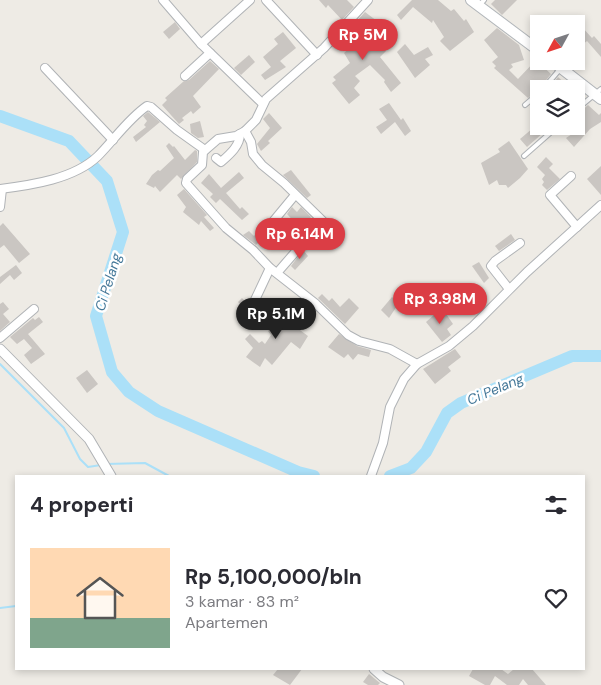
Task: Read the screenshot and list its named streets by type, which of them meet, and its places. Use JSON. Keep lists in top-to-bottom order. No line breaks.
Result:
{"water":["Ci Pelang"],"north":"bottom left","page":{"price":["Rp 5M","Rp 6.14M","Rp 3.98M","Rp 5.1M"],"heading":"4 properti","list":[{"name":"Rp 5,100,000/bln","note":"3 kamar · 83 m² · Apartemen"}]}}
